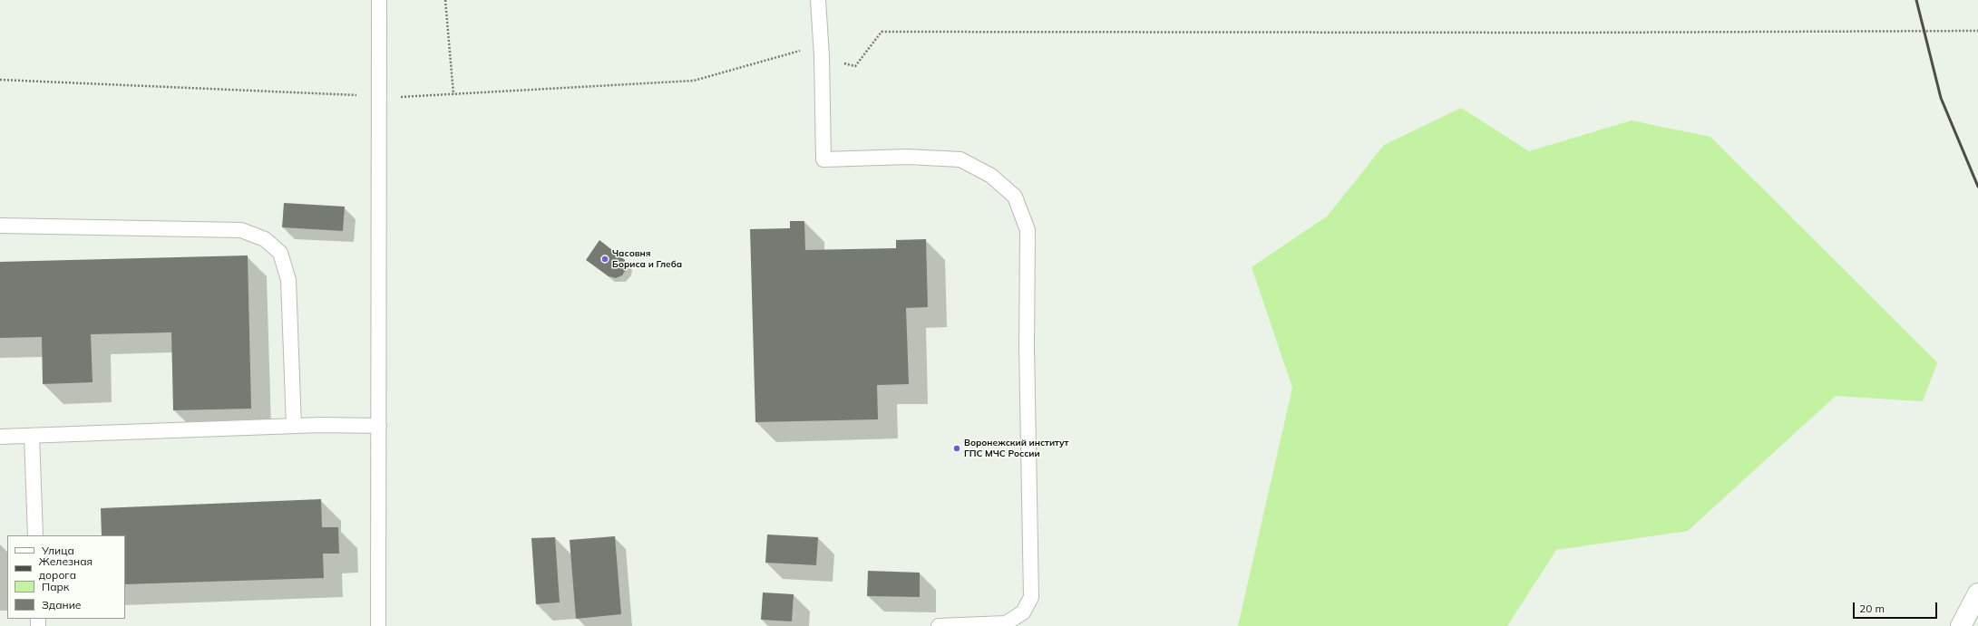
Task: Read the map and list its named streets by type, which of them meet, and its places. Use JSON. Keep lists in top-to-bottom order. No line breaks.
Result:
{"places":["Часовня Бориса и Глеба","Воронежский институт ГПС МЧС России"],"legend":["Улица","Железная дорога","Парк","Здание"],"scale_bar":"20 m"}
